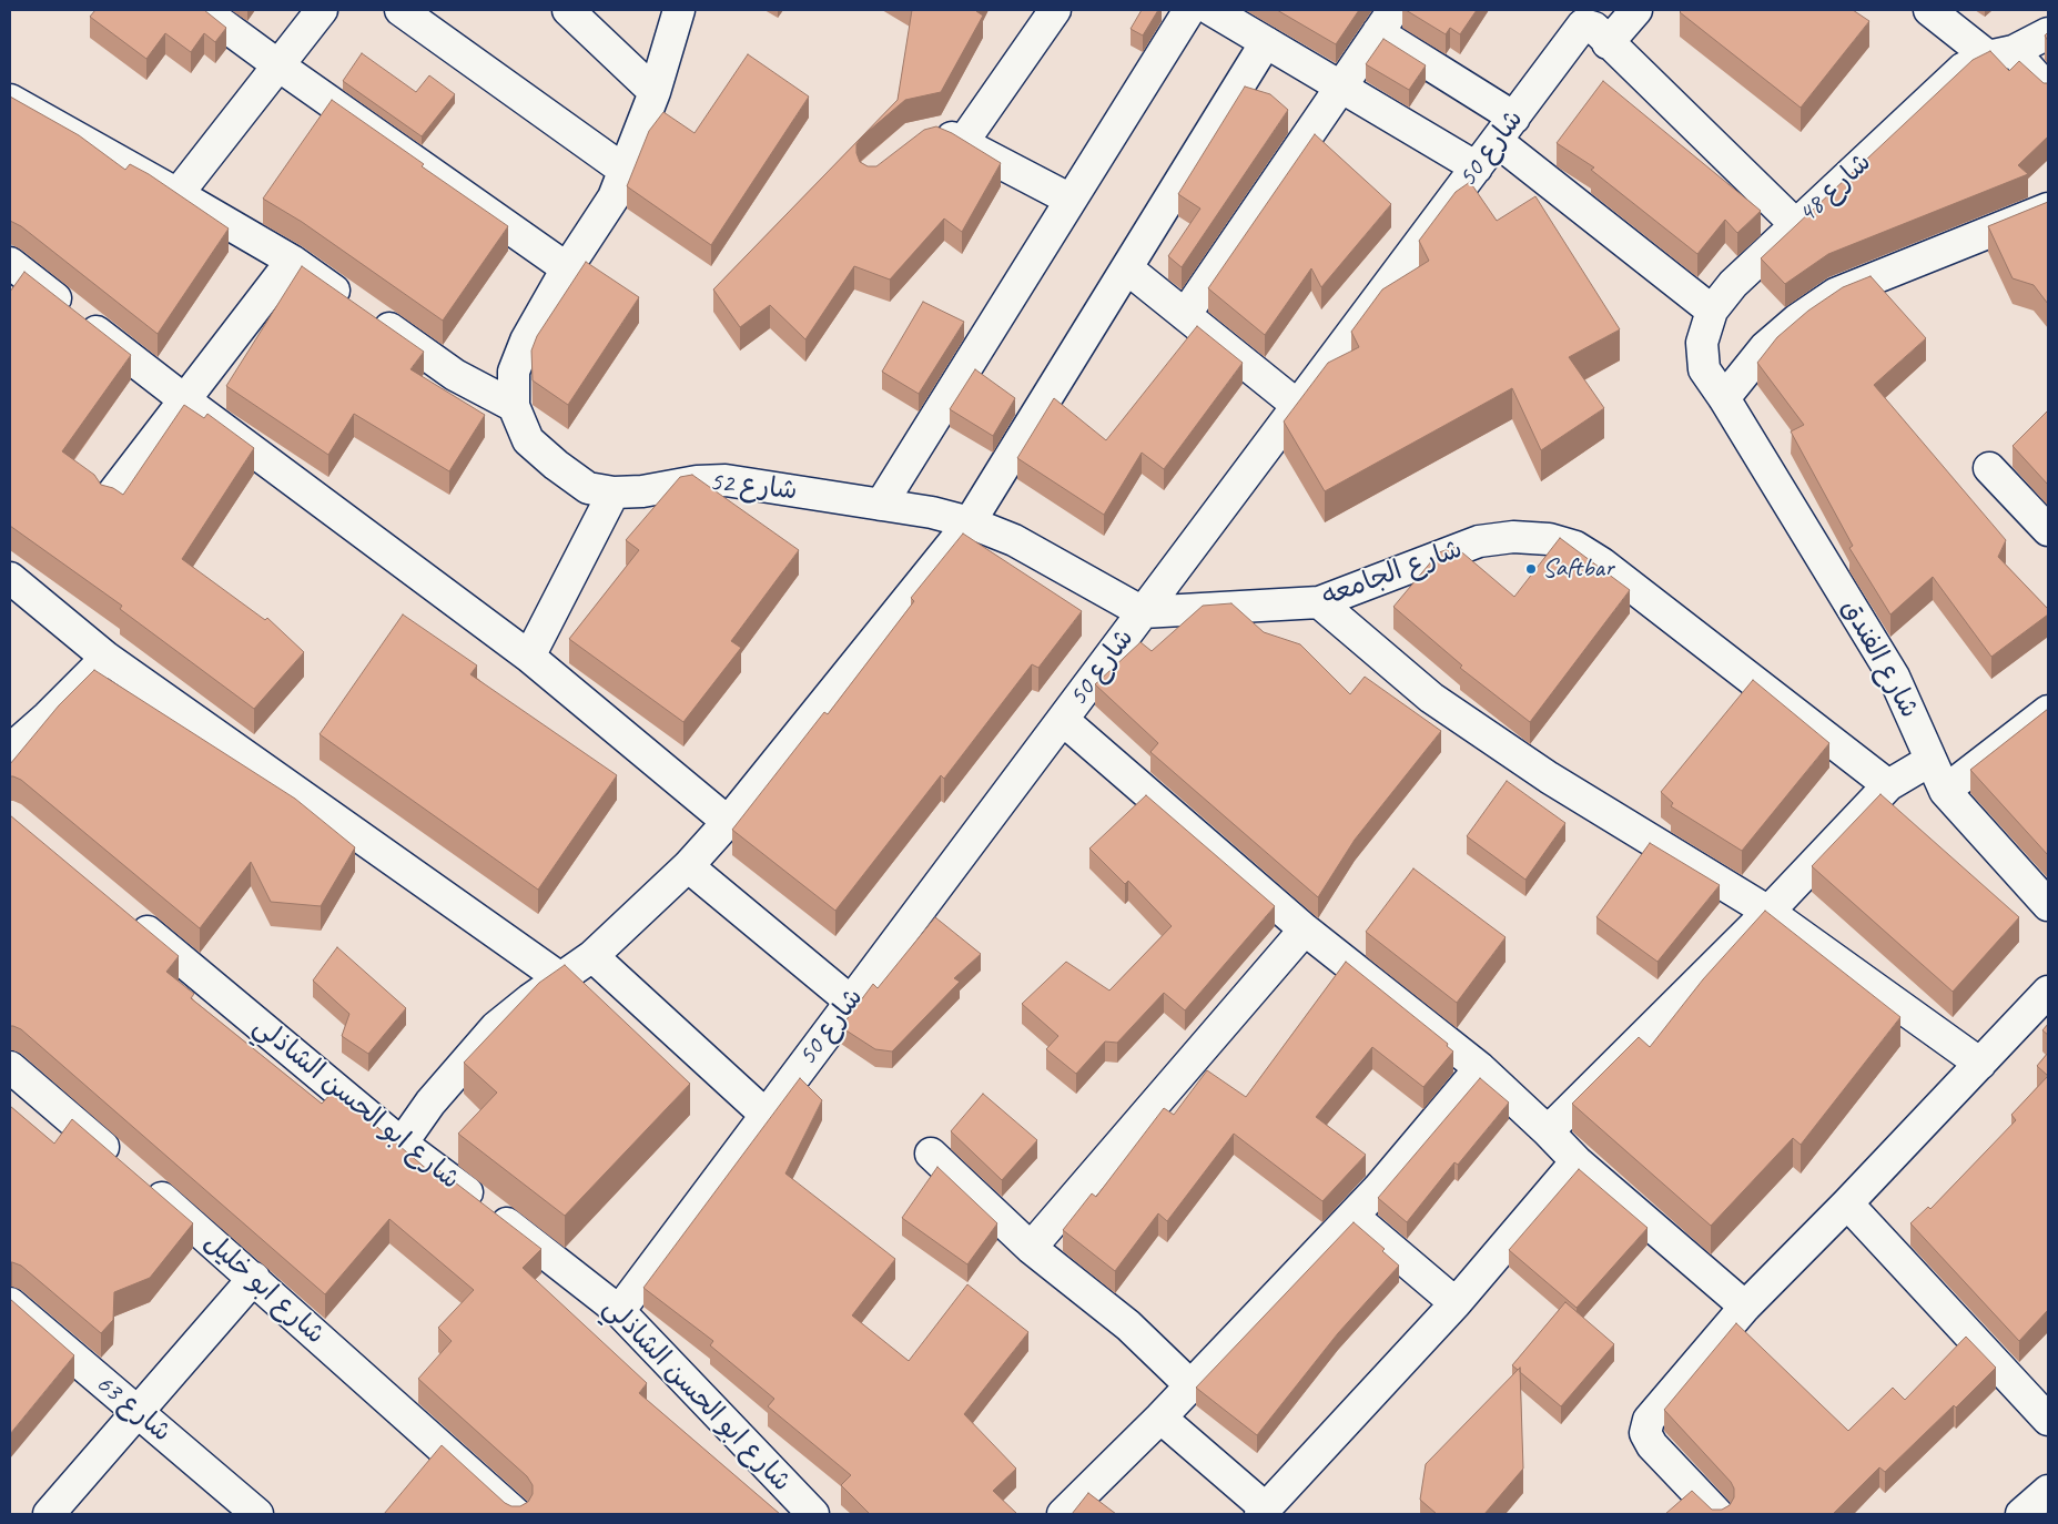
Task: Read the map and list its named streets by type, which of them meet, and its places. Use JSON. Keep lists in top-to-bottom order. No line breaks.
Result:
{"streets":{"street":["شارع 50","شارع 48","شارع 52","شارع الجامعه","شارع الفندق","شارع ابو الحسن الشاذلي","شارع ابو خليل","شارع 63"]},"crossings":[["شارع 50","شارع 52"],["شارع 50","شارع الجامعه"],["شارع 50","شارع ابو الحسن الشاذلي"],["شارع 48","شارع الفندق"],["شارع 52","شارع الجامعه"]],"places":["Saftbar"]}
